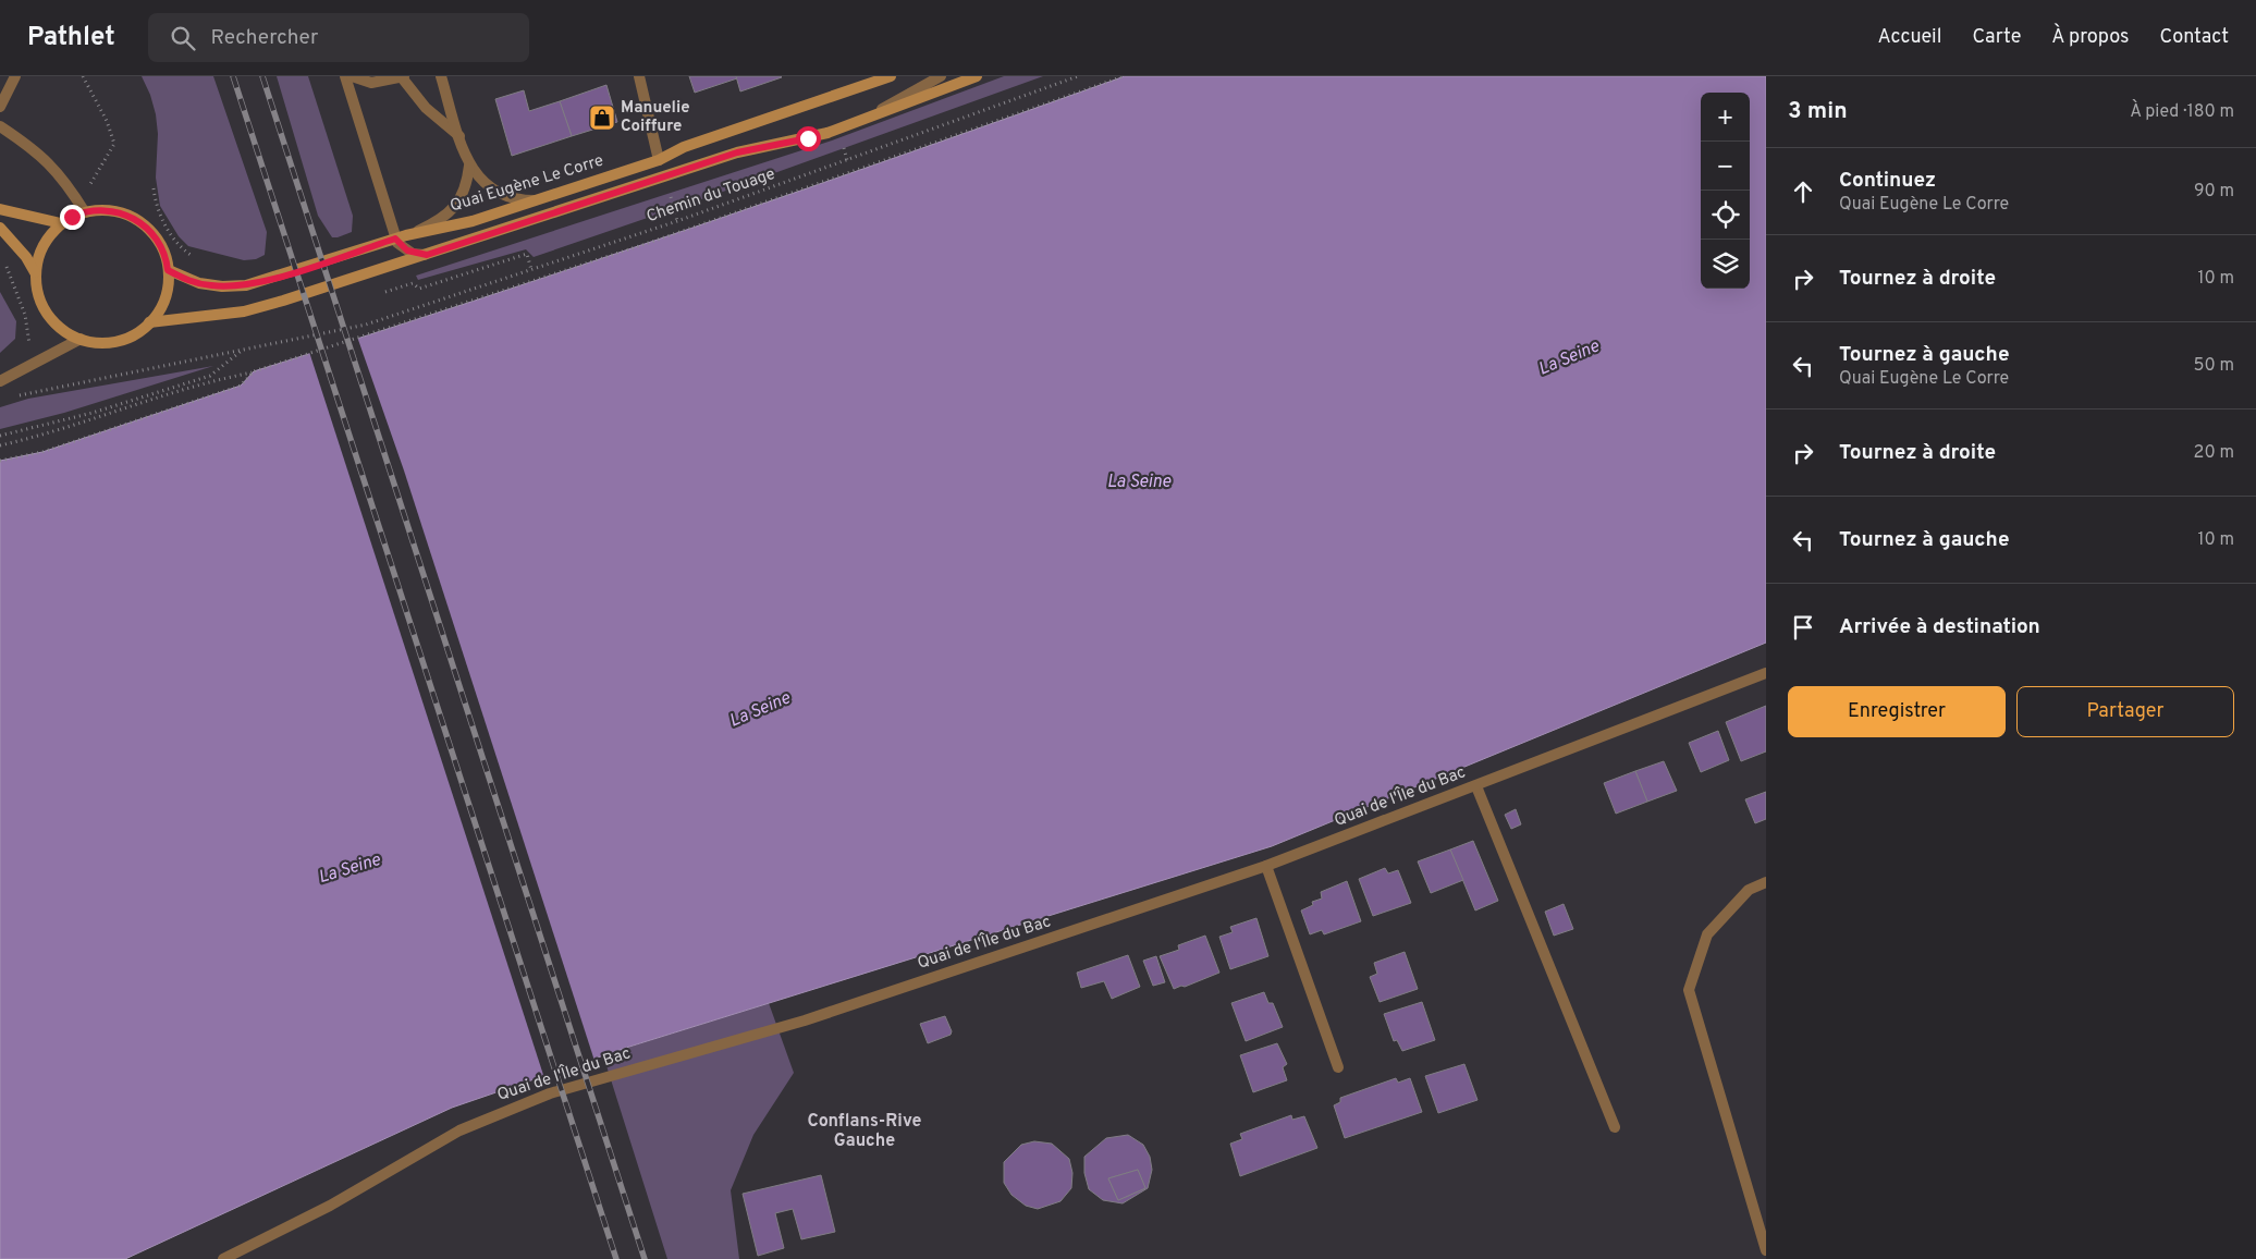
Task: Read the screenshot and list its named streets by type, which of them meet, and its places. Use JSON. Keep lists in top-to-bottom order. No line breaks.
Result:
{"streets":{"main road":["Quai Eugène Le Corre"],"street":["Quai de l'Île du Bac"],"path":["Chemin du Touage"]},"districts":["Conflans-Rive Gauche"],"water":["La Seine"],"places":{"shop":["Manuelie Coiffure"]},"page":{"header":"Pathlet","search":"Rechercher","nav":["Accueil","Carte","À propos","Contact"],"heading":["3 min","À pied · 180 m"],"map_buttons":["+","−"],"list":[["Continuez","Quai Eugène Le Corre","90 m"],["Tournez à droite","10 m"],["Tournez à gauche","Quai Eugène Le Corre","50 m"],["Tournez à droite","20 m"],["Tournez à gauche","10 m"],"Arrivée à destination"],"buttons":["Enregistrer","Partager"]}}
